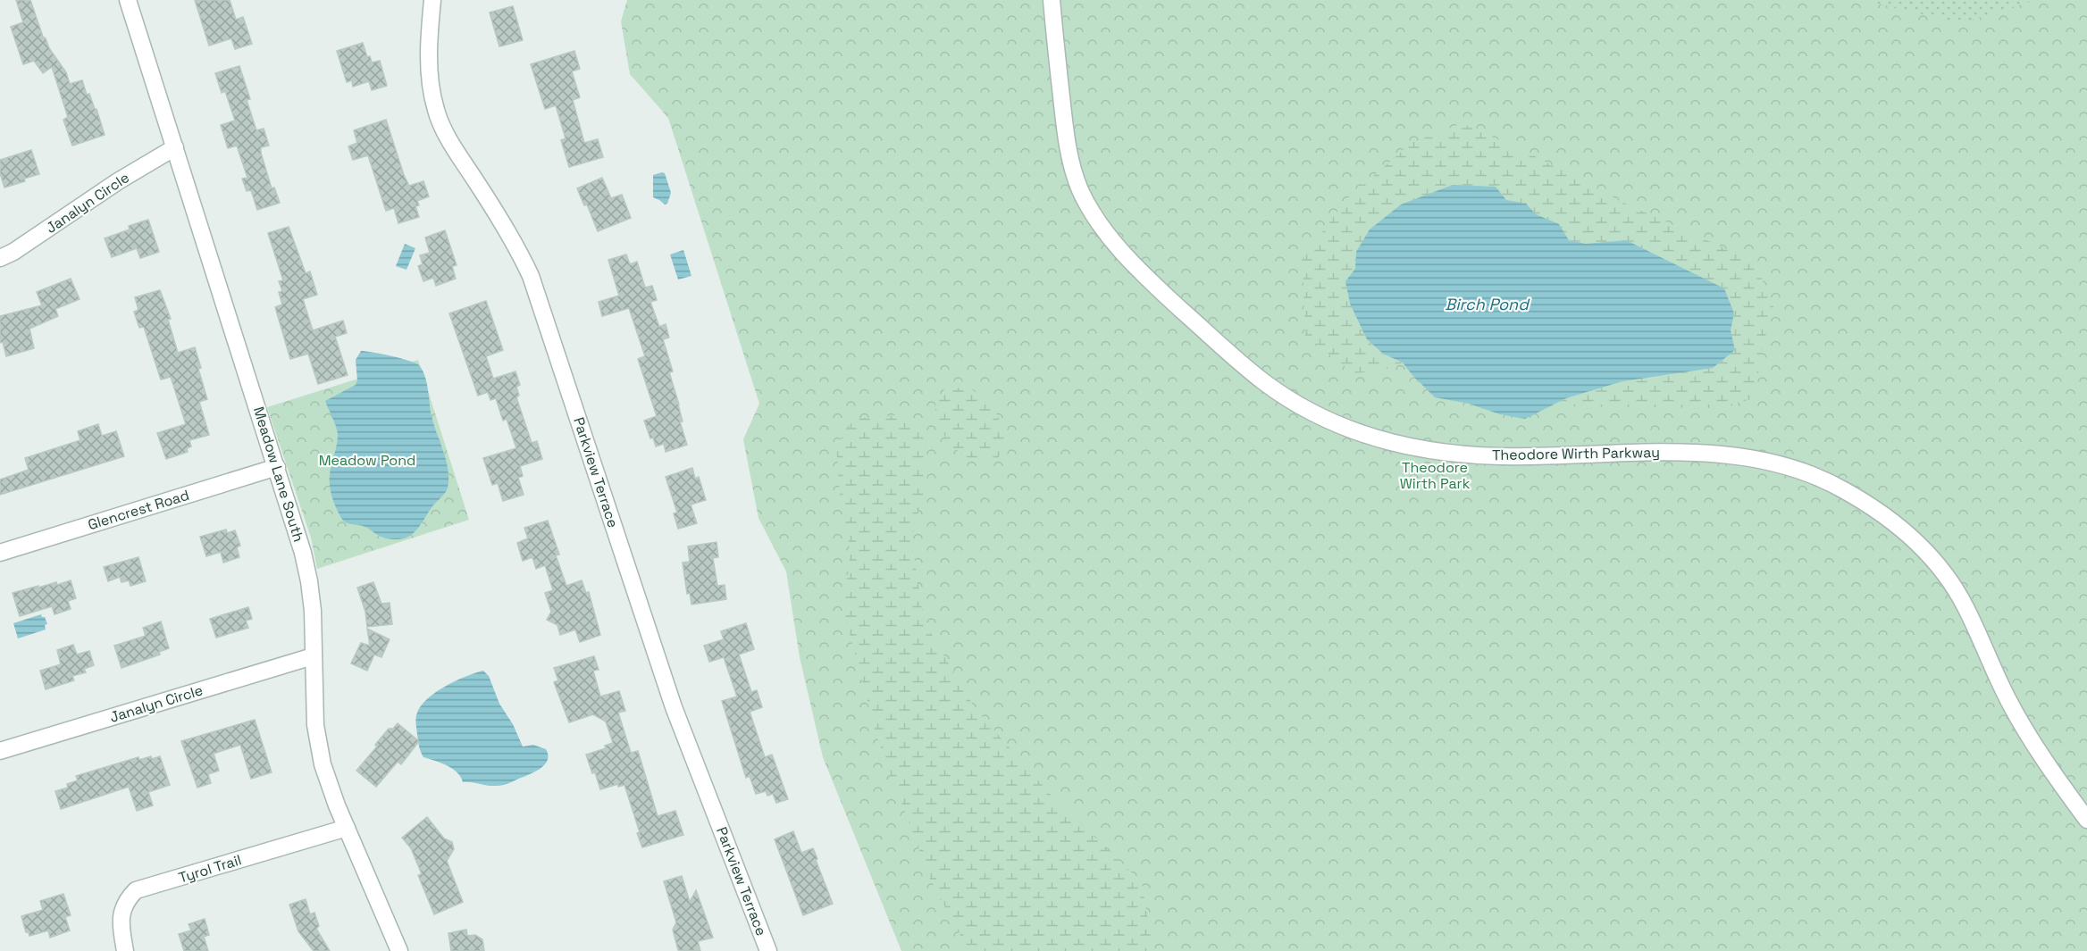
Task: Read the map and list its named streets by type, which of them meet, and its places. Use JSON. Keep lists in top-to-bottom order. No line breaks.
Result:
{"streets":{"street":["Janalyn Circle","Theodore Wirth Parkway","Parkview Terrace","Meadow Lane South","Glencrest Road","Tyrol Trail"]},"crossings":[["Janalyn Circle","Meadow Lane South"],["Meadow Lane South","Glencrest Road"],["Meadow Lane South","Tyrol Trail"]],"water":["Birch Pond"],"parks":["Meadow Pond","Theodore Wirth Park"]}
